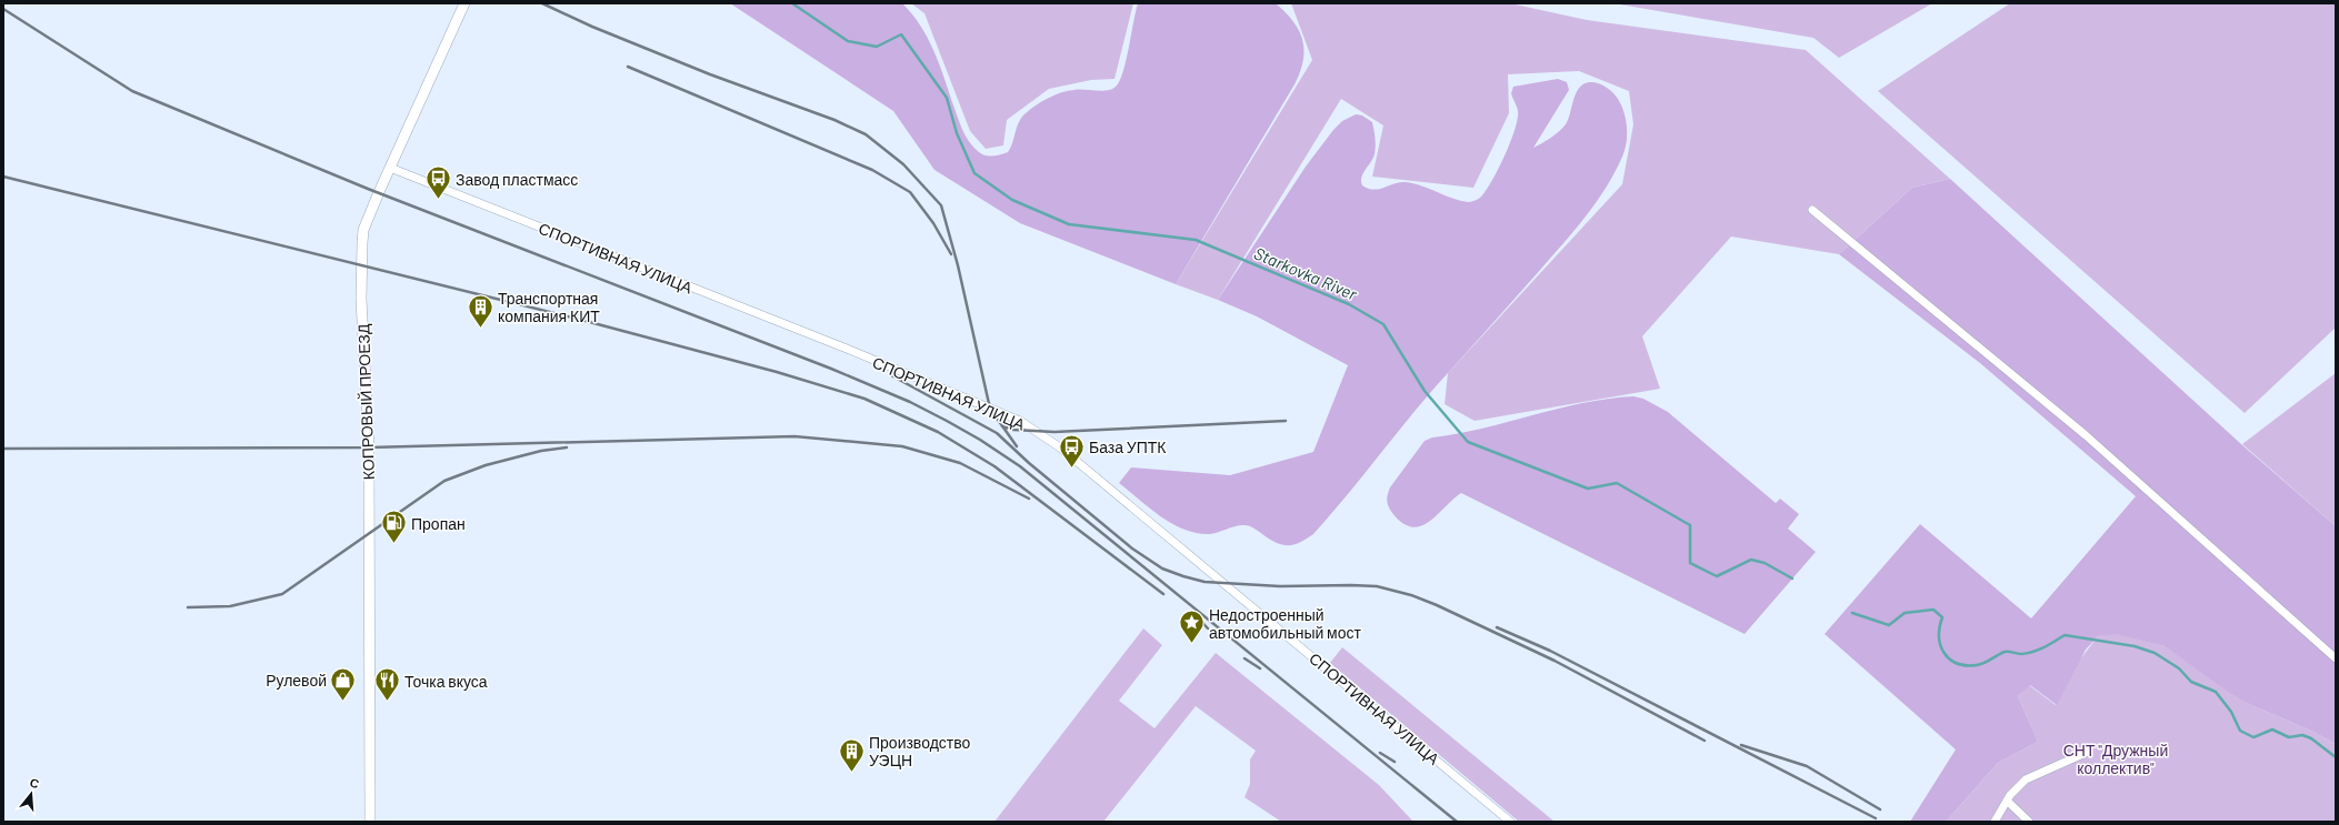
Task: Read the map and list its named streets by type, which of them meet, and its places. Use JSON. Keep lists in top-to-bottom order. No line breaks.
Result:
{"streets":{"main road":["КОПРОВЫЙ ПРОЕЗД"],"street":["СПОРТИВНАЯ УЛИЦА"]},"crossings":[["СПОРТИВНАЯ УЛИЦА","КОПРОВЫЙ ПРОЕЗД"]],"water":["Starkovka River"],"parks":["СНТ \"Дружный коллектив\""],"places":{"bus stop":["Завод пластмасс","База УПТК"],"building":["Транспортная компания КИТ","Производство УЭЦН"],"fuel station":["Пропан"],"place":["Недостроенный автомобильный мост"],"shop":["Рулевой"],"restaurant":["Точка вкуса"]},"north":"top"}
